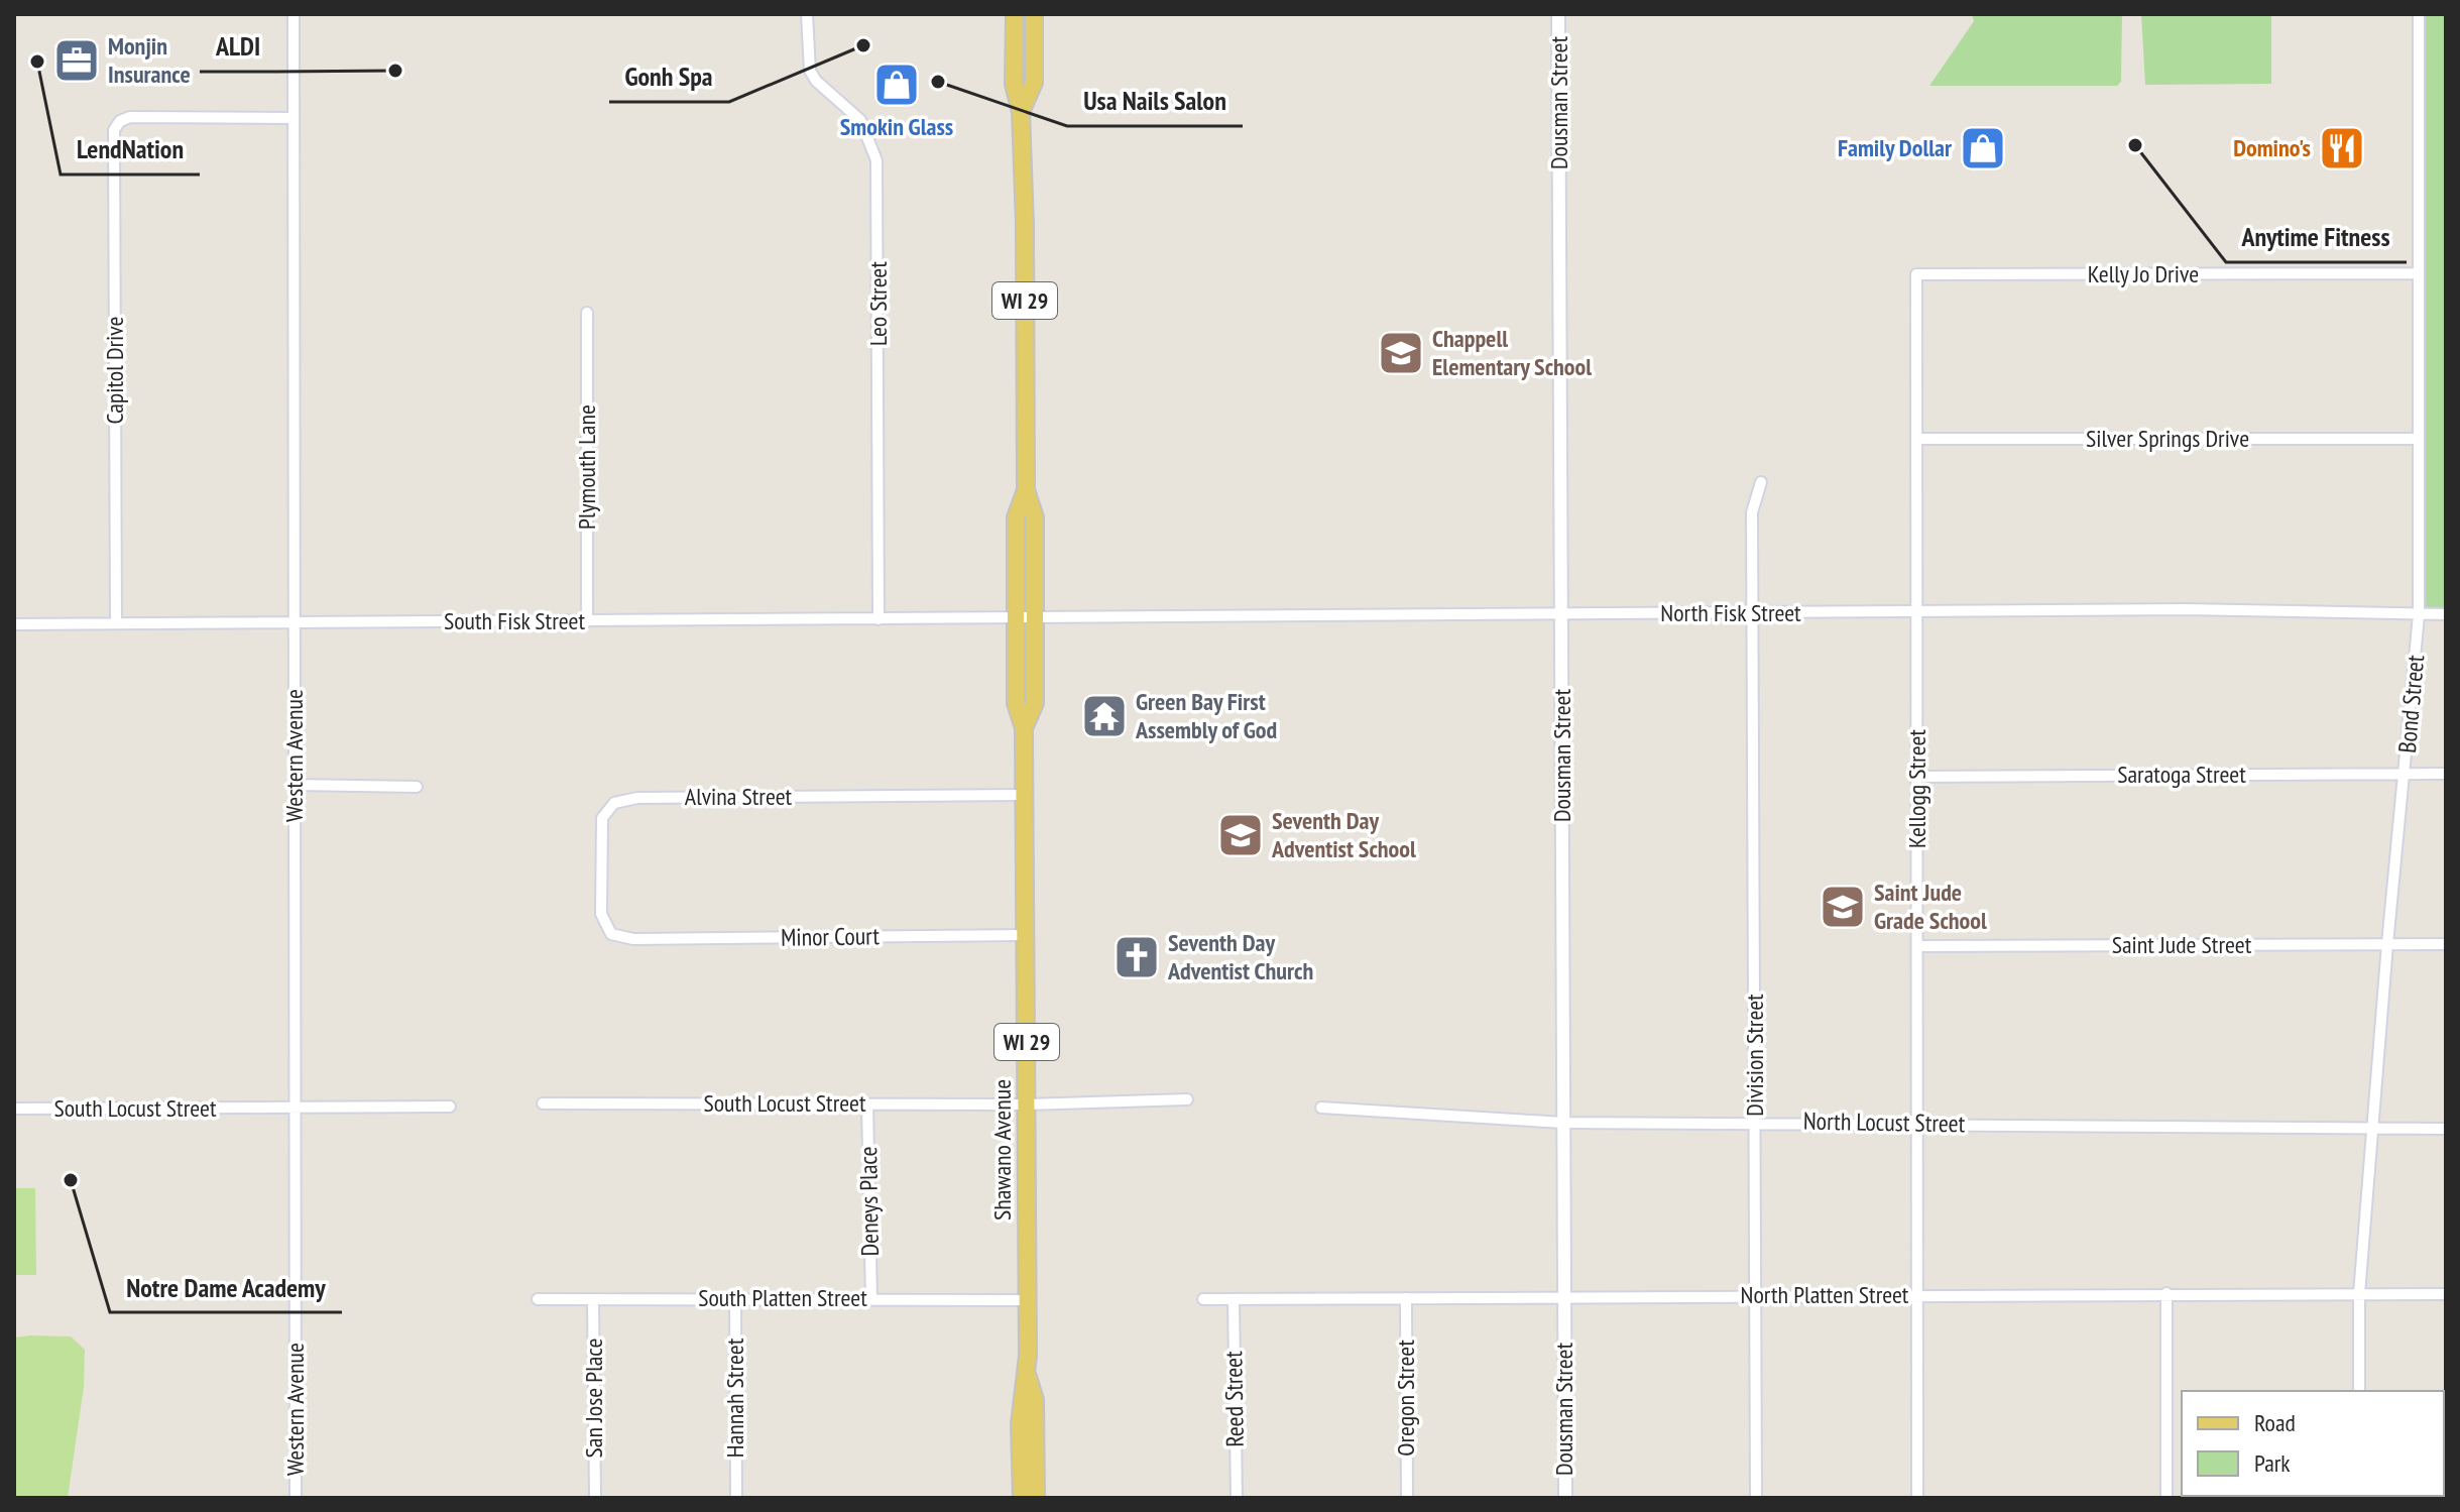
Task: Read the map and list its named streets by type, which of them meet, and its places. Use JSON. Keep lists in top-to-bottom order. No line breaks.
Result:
{"streets":{"main road":["WI 29","Shawano Avenue"],"street":["Dousman Street","Kelly Jo Drive","Leo Street","Capitol Drive","Silver Springs Drive","Plymouth Lane","North Fisk Street","South Fisk Street","Bond Street","Western Avenue","Saratoga Street","Kellogg Street","Alvina Street","Minor Court","Saint Jude Street","Division Street","South Locust Street","North Locust Street","Deneys Place","North Platten Street","South Platten Street","San Jose Place","Hannah Street","Oregon Street","Reed Street"]},"crossings":[["Dousman Street","North Fisk Street"],["Dousman Street","North Locust Street"],["Dousman Street","North Platten Street"],["Kelly Jo Drive","Bond Street"],["Kelly Jo Drive","Kellogg Street"],["Leo Street","South Fisk Street"],["Capitol Drive","South Fisk Street"],["Capitol Drive","Western Avenue"],["Silver Springs Drive","Bond Street"],["Silver Springs Drive","Kellogg Street"],["Plymouth Lane","South Fisk Street"],["North Fisk Street","South Fisk Street"],["North Fisk Street","Bond Street"],["North Fisk Street","Kellogg Street"],["North Fisk Street","Division Street"],["North Fisk Street","Shawano Avenue"],["South Fisk Street","Western Avenue"],["South Fisk Street","Shawano Avenue"],["Bond Street","Saratoga Street"],["Bond Street","Saint Jude Street"],["Bond Street","North Locust Street"],["Bond Street","North Platten Street"],["Western Avenue","South Locust Street"],["Saratoga Street","Kellogg Street"],["Kellogg Street","Saint Jude Street"],["Kellogg Street","North Locust Street"],["Kellogg Street","North Platten Street"],["Alvina Street","Minor Court"],["Alvina Street","Shawano Avenue"],["Minor Court","Shawano Avenue"],["Division Street","North Locust Street"],["Division Street","North Platten Street"],["South Locust Street","Shawano Avenue"],["South Locust Street","Deneys Place"],["Shawano Avenue","South Platten Street"],["Deneys Place","South Platten Street"],["North Platten Street","Oregon Street"],["North Platten Street","Reed Street"],["South Platten Street","San Jose Place"],["South Platten Street","Hannah Street"]],"places":{"other":["Gonh Spa","LendNation","ALDI","Usa Nails Salon","Anytime Fitness","Notre Dame Academy"],"office":["Monjin Insurance"],"shop":["Smokin Glass","Family Dollar"],"restaurant":["Domino's"],"school or university":["Chappell Elementary School","Seventh Day Adventist School","Saint Jude Grade School"],"temple":["Green Bay First Assembly of God"],"church":["Seventh Day Adventist Church"]},"legend":["Road","Park"]}
